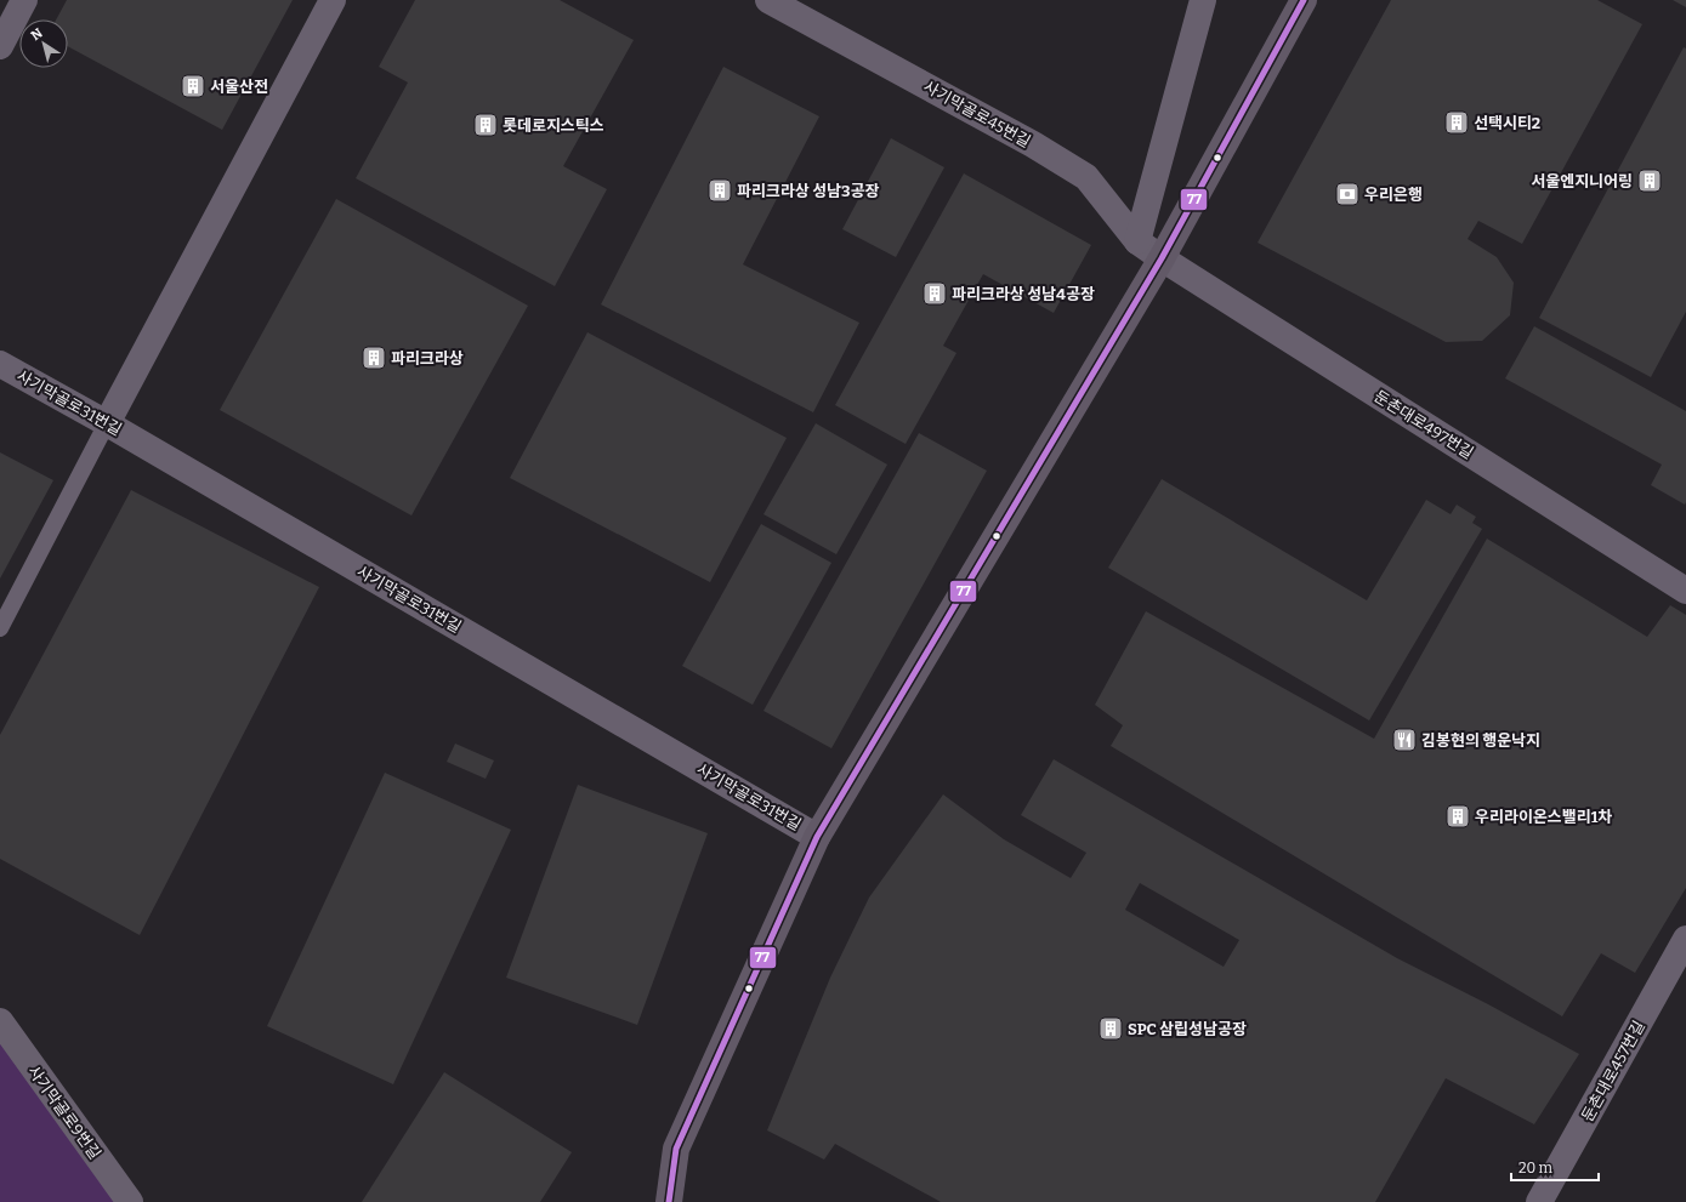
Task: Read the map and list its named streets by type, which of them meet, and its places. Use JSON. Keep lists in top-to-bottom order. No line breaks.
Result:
{"streets":{"street":["사기막골로45번길","사기막골로31번길","둔촌대로497번길","둔촌대로457번길","사기막골로9번길"]},"crossings":[["사기막골로45번길","둔촌대로497번길"]],"places":{"building":["서울산전","선택시티2","롯데로지스틱스","서울엔지니어링","파리크라상 성남3공장","파리크라상 성남4공장","파리크라상","우리라이온스밸리1차","SPC 삼립성남공장"],"bank":["우리은행"],"restaurant":["김봉현의 행운낙지"]},"lines":["transit line 77"],"scale_bar":"20 m","north":"top left"}
